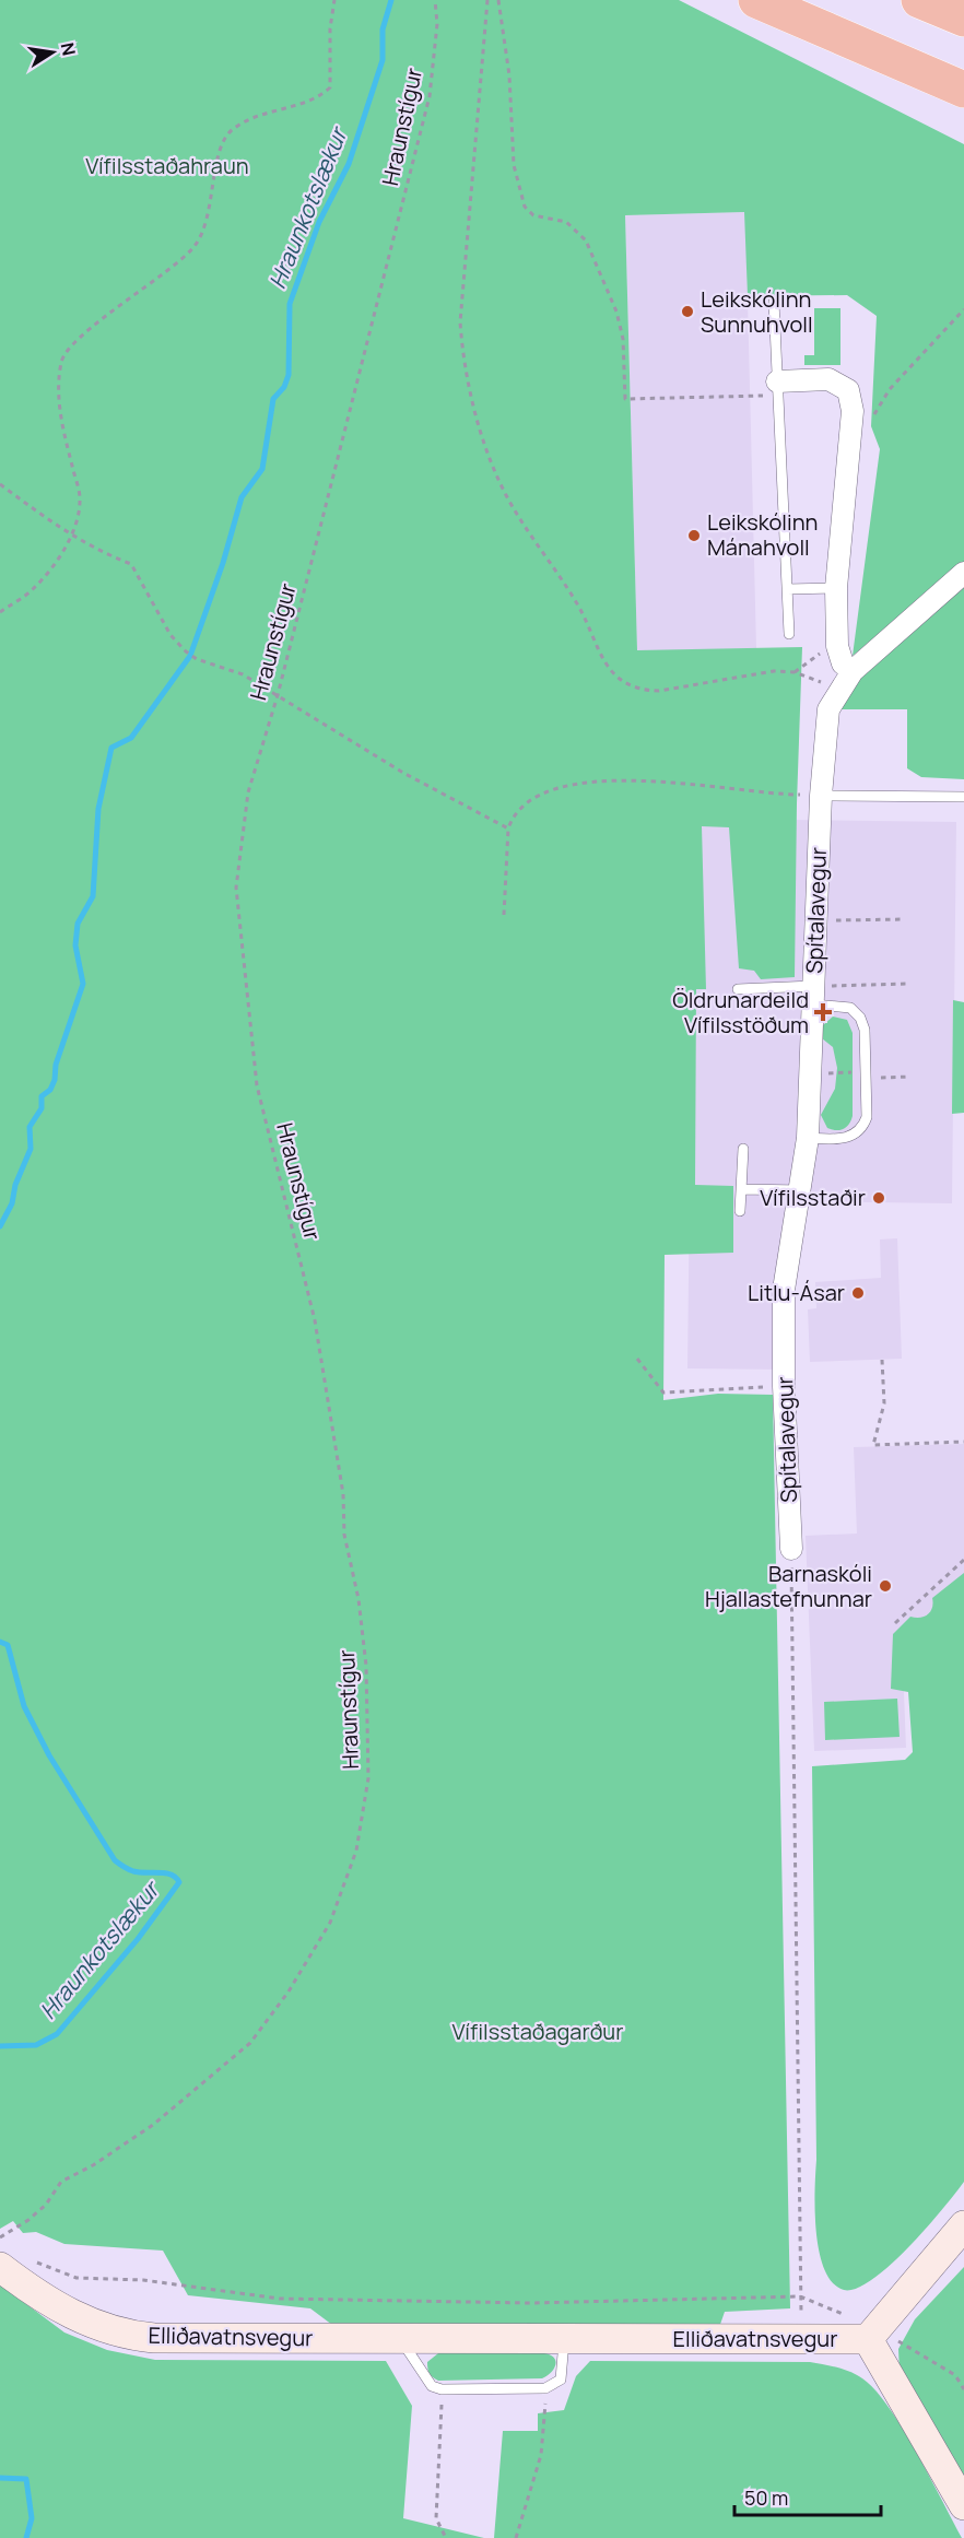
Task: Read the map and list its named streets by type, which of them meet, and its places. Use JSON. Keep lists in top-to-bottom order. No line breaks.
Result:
{"streets":{"main road":["Elliðavatnsvegur"],"street":["Spítalavegur"],"path":["Hraunstígur"]},"water":["Hraunkotslækur"],"parks":["Vífilsstaðahraun","Vífilsstaðagarður"],"places":{"other":["Leikskólinn Sunnuhvoll","Leikskólinn Mánahvoll","Vífilsstaðir","Litlu-Ásar","Barnaskóli Hjallastefnunnar"],"health":["Öldrunardeild Vífilsstöðum"]},"scale_bar":"50 m","north":"right"}
